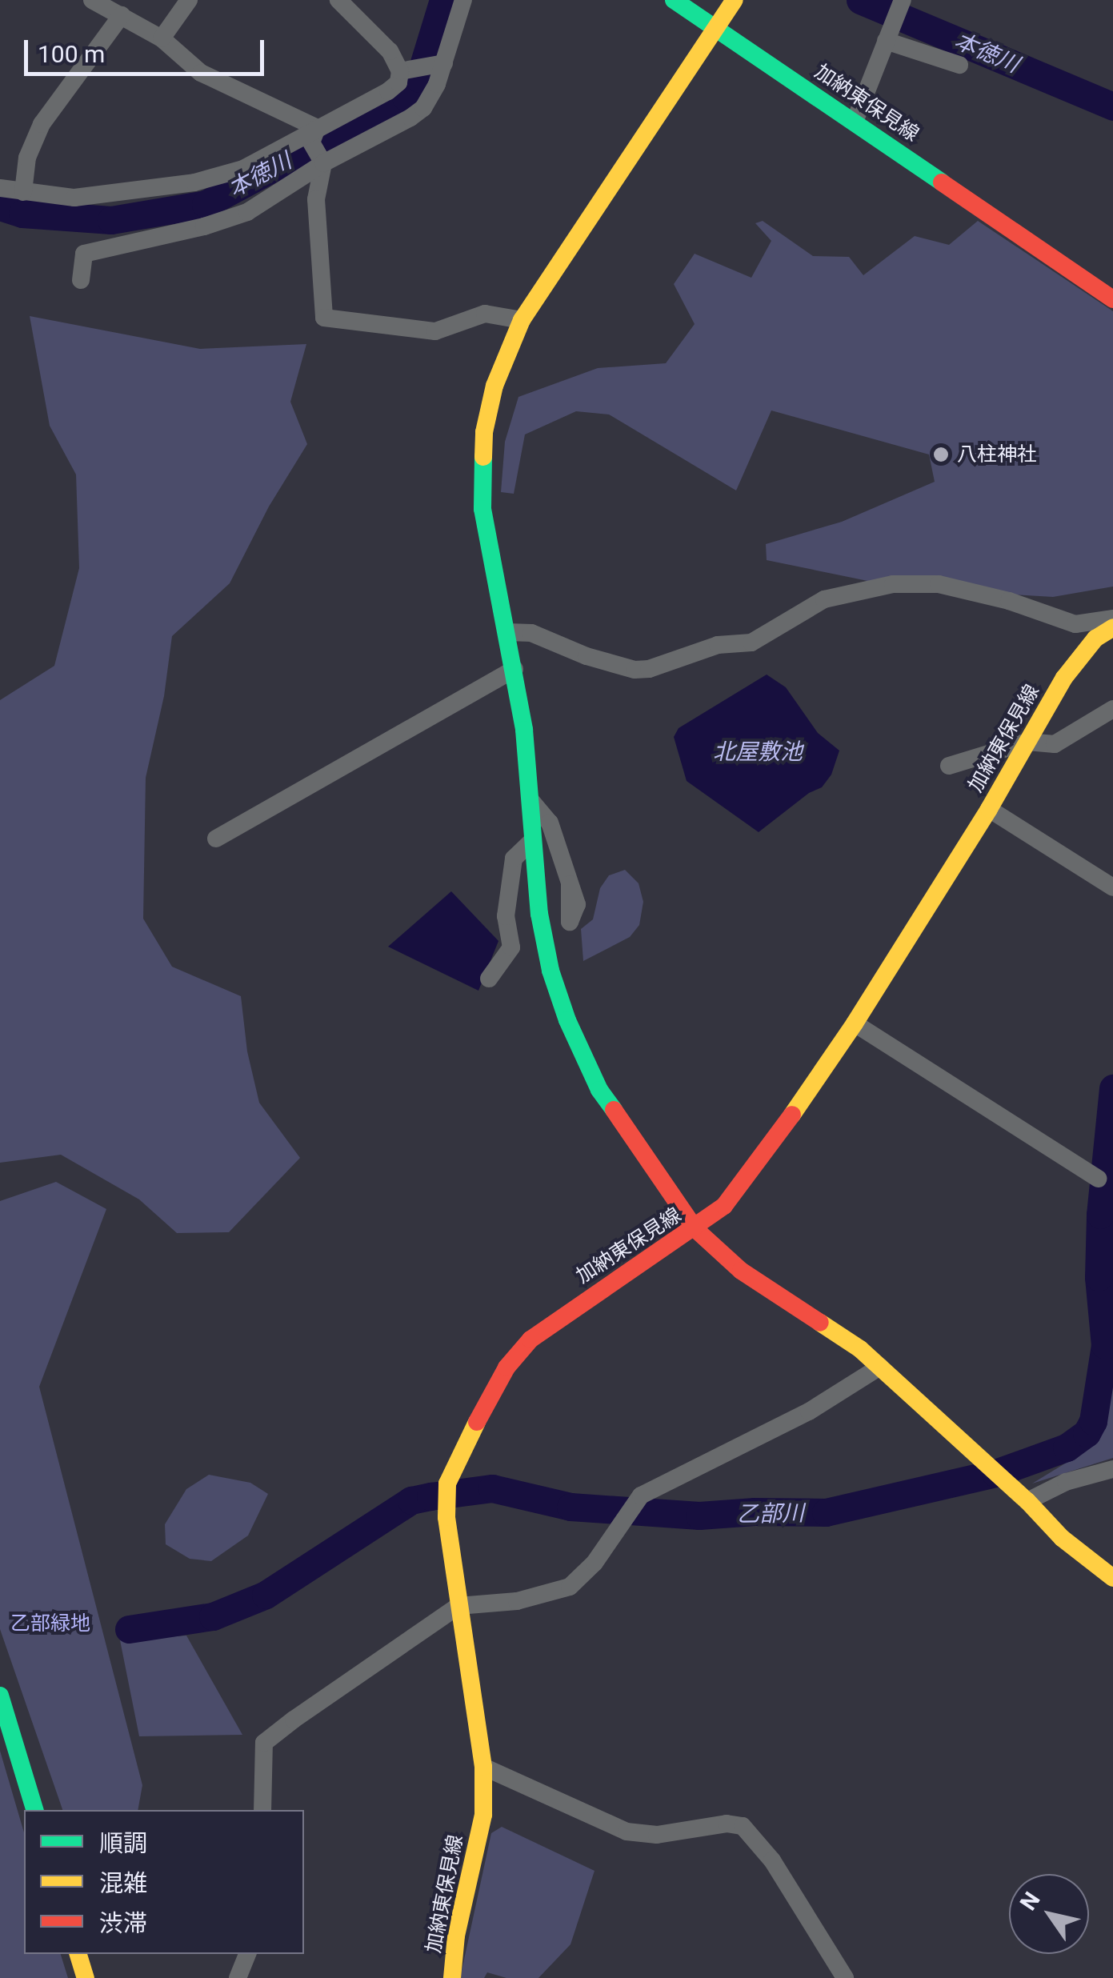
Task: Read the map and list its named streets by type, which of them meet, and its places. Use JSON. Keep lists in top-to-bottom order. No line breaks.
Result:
{"streets":{"main road":["加納東保見線"]},"water":["本徳川","北屋敷池","乙部川"],"parks":["乙部緑地"],"places":["八柱神社"],"legend":["順調","混雑","渋滞"],"scale_bar":"100 m","north":"top left"}
